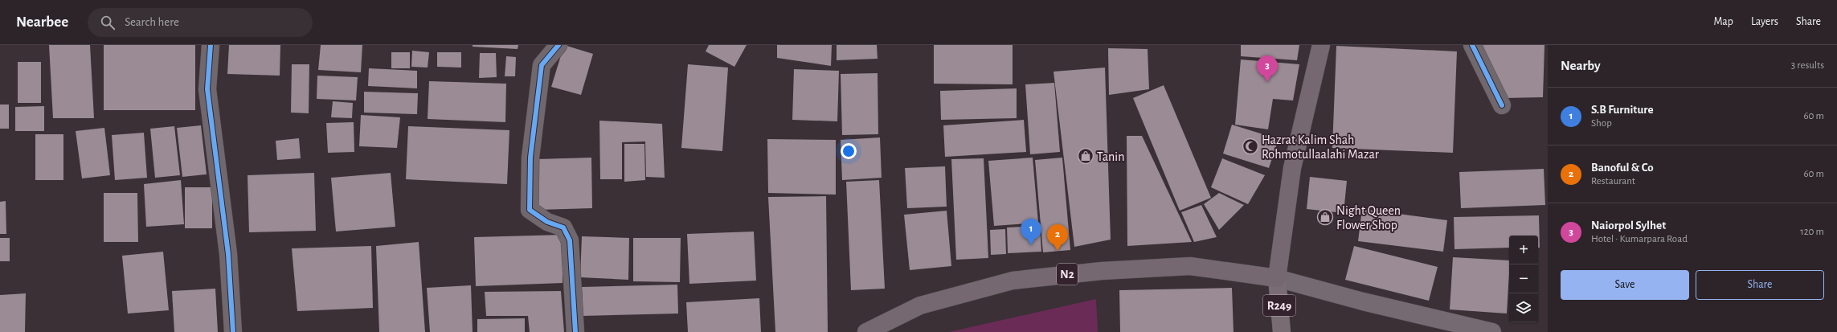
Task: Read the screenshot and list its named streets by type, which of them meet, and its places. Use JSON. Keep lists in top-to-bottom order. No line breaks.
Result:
{"streets":{"highway":["N2"],"main road":["R249"]},"crossings":[["N2","R249"]],"places":{"mosque":["Hazrat Kalim Shah Rohmotullaalahi Mazar"],"shop":["Tanin","Night Queen Flower Shop"]},"page":{"header":"Nearbee","search":"Search here","nav":["Map","Layers","Share"],"heading":["Nearby","3 results"],"pins":["3","1","2"],"list":[{"mark":"1","name":"S.B Furniture","note":"Shop","value":"60 m"},{"mark":"2","name":"Banoful & Co","note":"Restaurant","value":"60 m"},{"mark":"3","name":"Naiorpol Sylhet","note":"Hotel · Kumarpara Road","value":"120 m"}],"map_buttons":["+","−"],"buttons":["Save","Share"]}}
